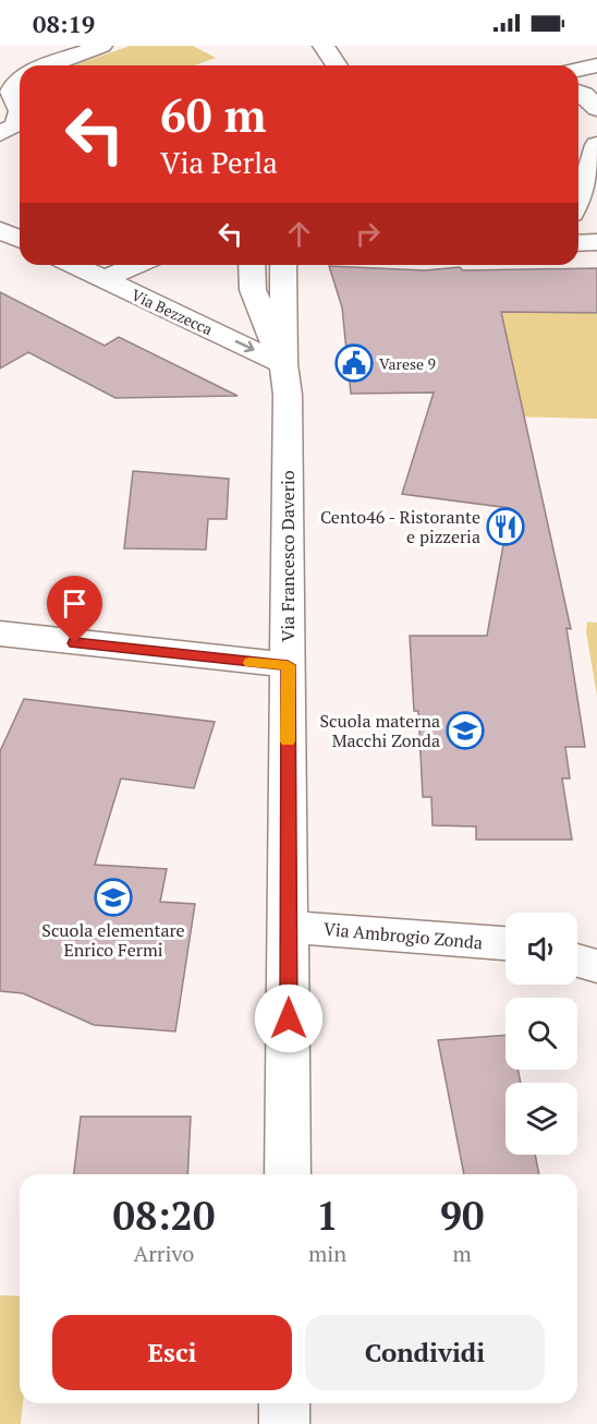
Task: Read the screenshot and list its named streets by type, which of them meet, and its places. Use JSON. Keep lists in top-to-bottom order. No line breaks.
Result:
{"streets":{"street":["Via Bezzecca","Via Francesco Daverio","Via Ambrogio Zonda"]},"crossings":[["Via Bezzecca","Via Francesco Daverio"],["Via Francesco Daverio","Via Ambrogio Zonda"]],"one_way":["Via Bezzecca"],"places":{"public building":["Varese 9"],"restaurant":["Cento46 - Ristorante e pizzeria"],"school or university":["Scuola materna Macchi Zonda","Scuola elementare Enrico Fermi"]},"page":{"status":"08:19","turn":["60 m","Via Perla"],"eta":["08:20","Arrivo","1","min","90","m"],"buttons":["Esci","Condividi"]}}
